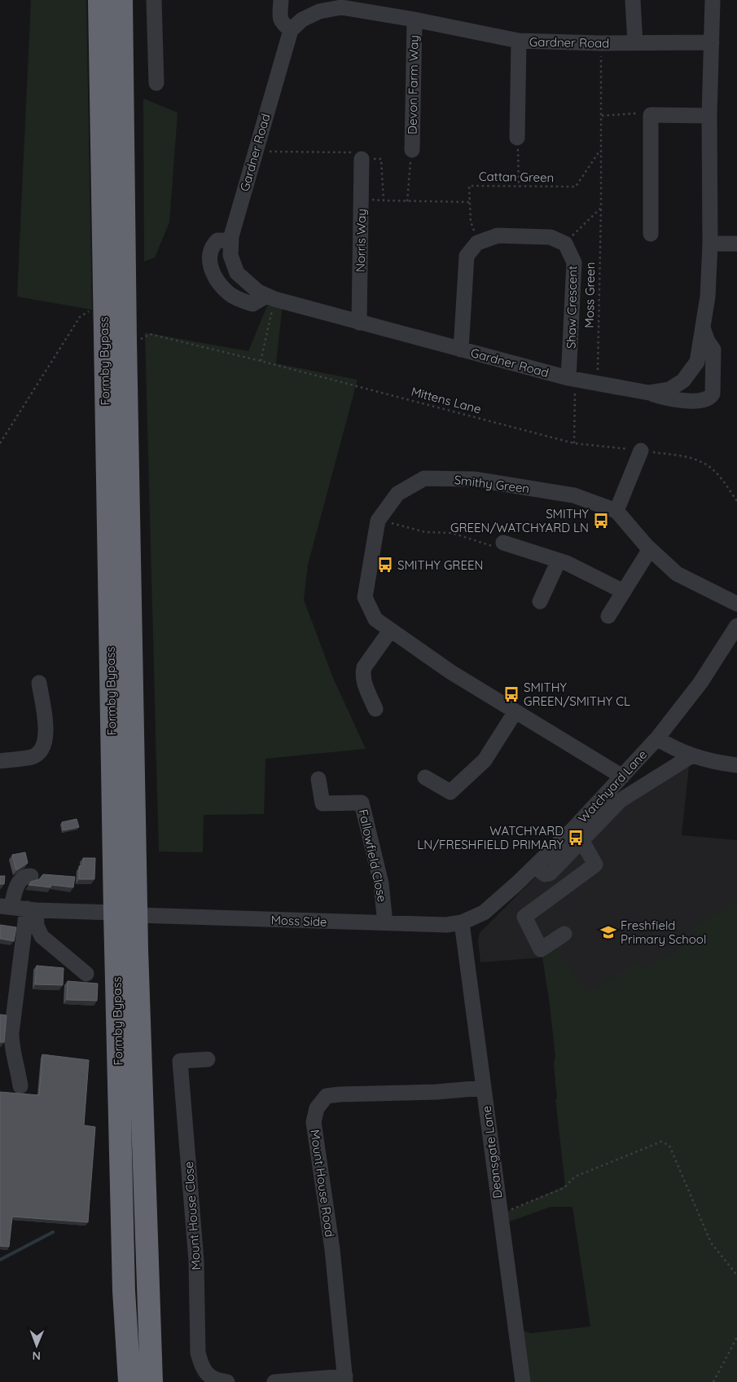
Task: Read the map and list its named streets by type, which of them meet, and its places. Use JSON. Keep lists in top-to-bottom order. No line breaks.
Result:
{"streets":{"highway":["Formby Bypass"],"street":["Gardner Road","Devon Farm Way","Norris Way","Shaw Crescent","Smithy Green","Watchyard Lane","Fallowfield Close","Moss Side","Deansgate Lane","Mount House Road","Mount House Close"],"path":["Cattan Green","Moss Green","Mittens Lane"]},"crossings":[["Gardner Road","Devon Farm Way"],["Gardner Road","Norris Way"],["Gardner Road","Moss Green"],["Gardner Road","Shaw Crescent"],["Cattan Green","Moss Green"],["Formby Bypass","Moss Side"],["Smithy Green","Watchyard Lane"],["Watchyard Lane","Moss Side"],["Watchyard Lane","Deansgate Lane"],["Fallowfield Close","Moss Side"],["Moss Side","Deansgate Lane"],["Deansgate Lane","Mount House Road"]],"places":{"bus stop":["SMITHY GREEN/WATCHYARD LN","SMITHY GREEN","SMITHY GREEN/SMITHY CL","WATCHYARD LN/FRESHFIELD PRIMARY"],"school or university":["Freshfield Primary School"]},"north":"bottom"}
